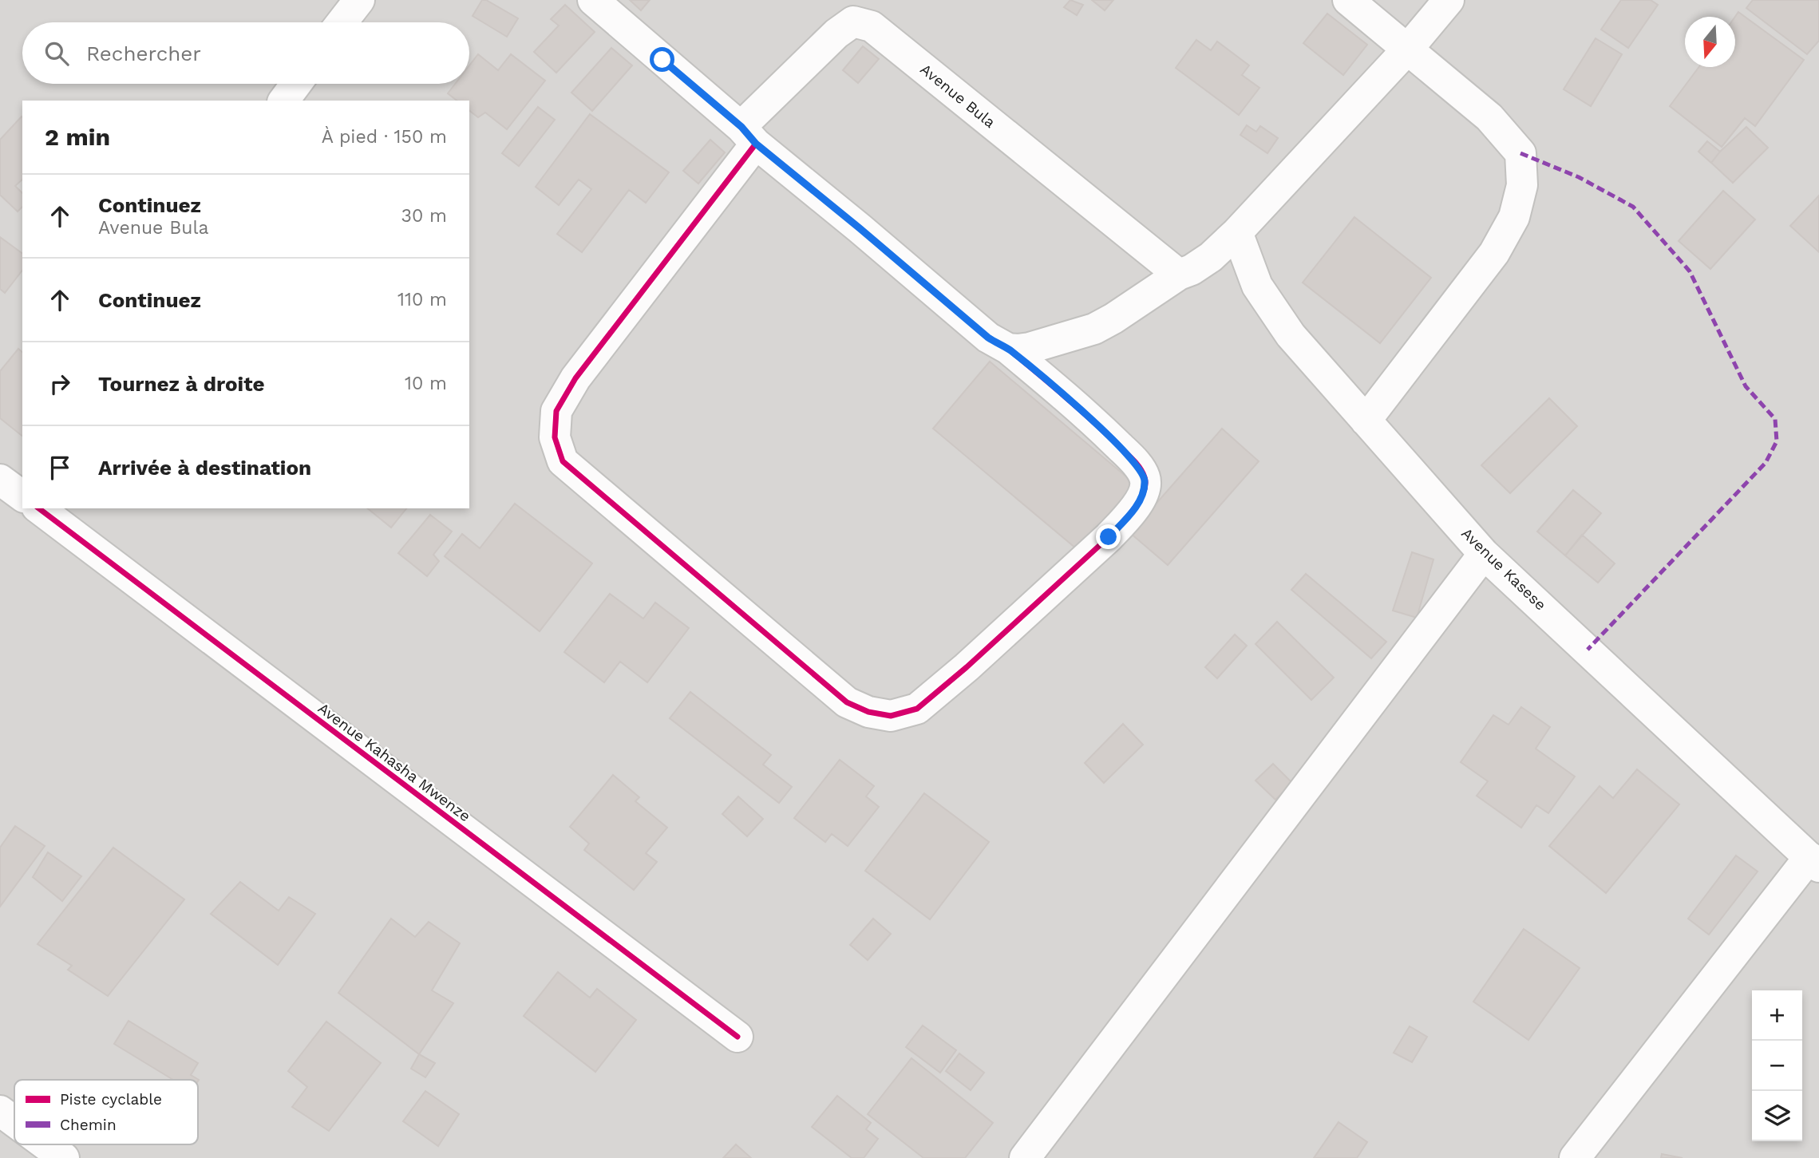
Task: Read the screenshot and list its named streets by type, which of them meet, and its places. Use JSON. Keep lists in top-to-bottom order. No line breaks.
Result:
{"streets":{"street":["Avenue Bula","Avenue Kasese","Avenue Kahasha Mwenze"]},"legend":["Piste cyclable","Chemin"],"north":"bottom","page":{"search":"Rechercher","heading":["2 min","À pied · 150 m"],"list":[["Continuez","Avenue Bula","30 m"],["Continuez","110 m"],["Tournez à droite","10 m"],"Arrivée à destination"],"map_buttons":["+","−"]}}
